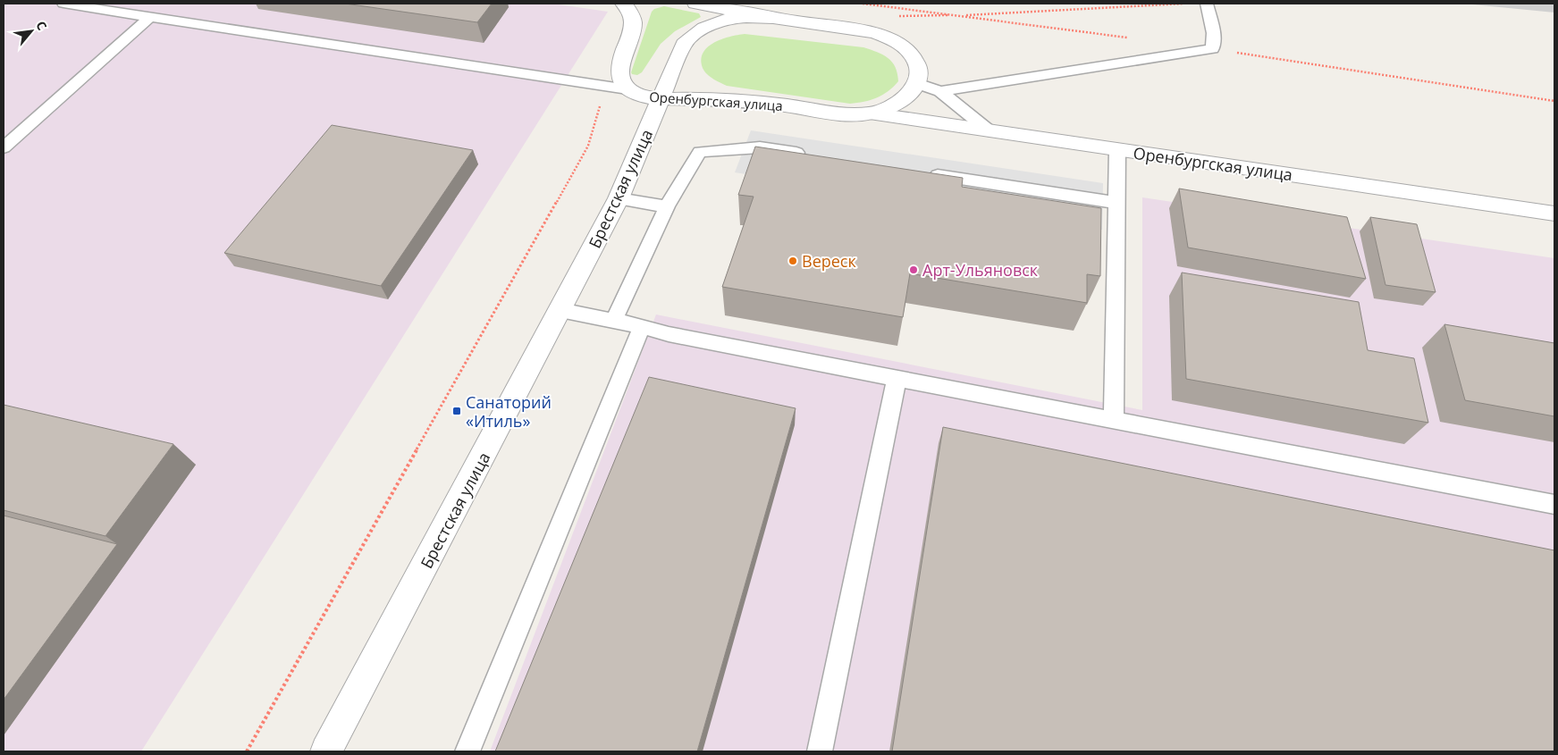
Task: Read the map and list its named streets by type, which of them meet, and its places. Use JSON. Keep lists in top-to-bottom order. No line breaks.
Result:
{"streets":{"street":["Оренбургская улица","Брестская улица"]},"crossings":[["Оренбургская улица","Брестская улица"]],"places":{"other":["Вереск","Арт-Ульяновск"],"transit":["Санаторий «Итиль»"]},"north":"top right"}
